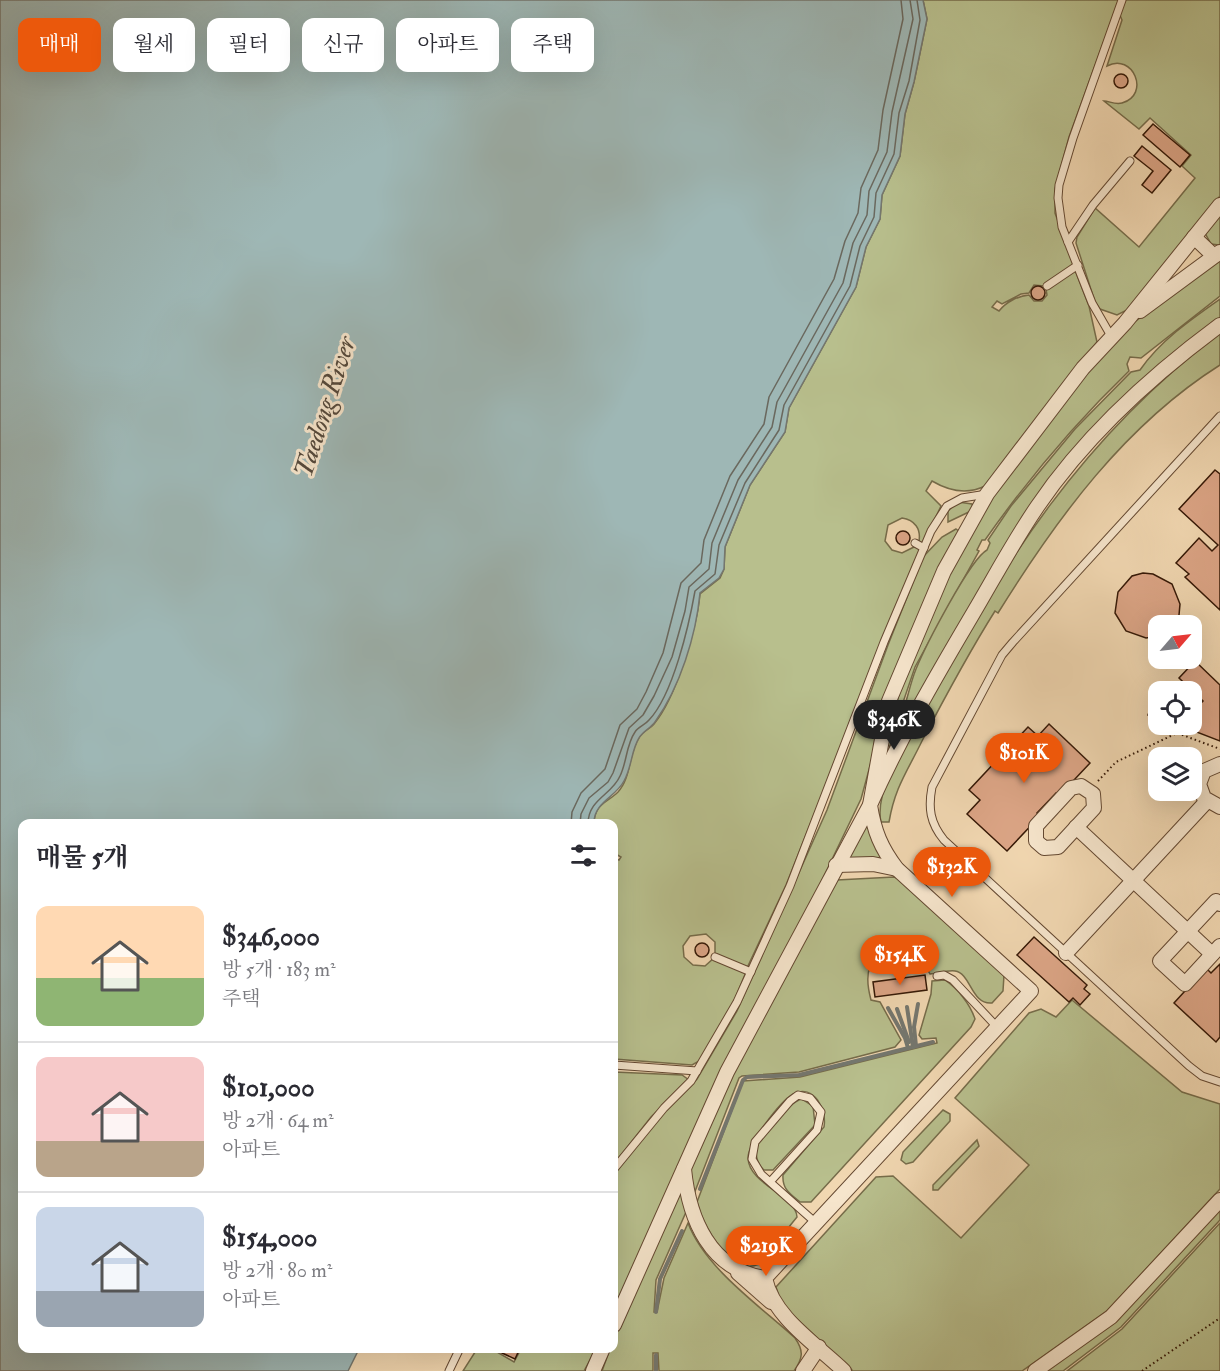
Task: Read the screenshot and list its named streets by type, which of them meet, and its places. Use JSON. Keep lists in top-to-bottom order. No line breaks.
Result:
{"water":["Taedong River"],"north":"top right","page":{"chip":["매매","월세","필터","신규","아파트","주택"],"price":["$346K","$101K","$132K","$154K","$219K"],"heading":"매물 5개","list":[{"name":"$346,000","note":"방 5개 · 183 m² · 주택"},{"name":"$101,000","note":"방 2개 · 64 m² · 아파트"},{"name":"$154,000","note":"방 2개 · 80 m² · 아파트"}]}}
